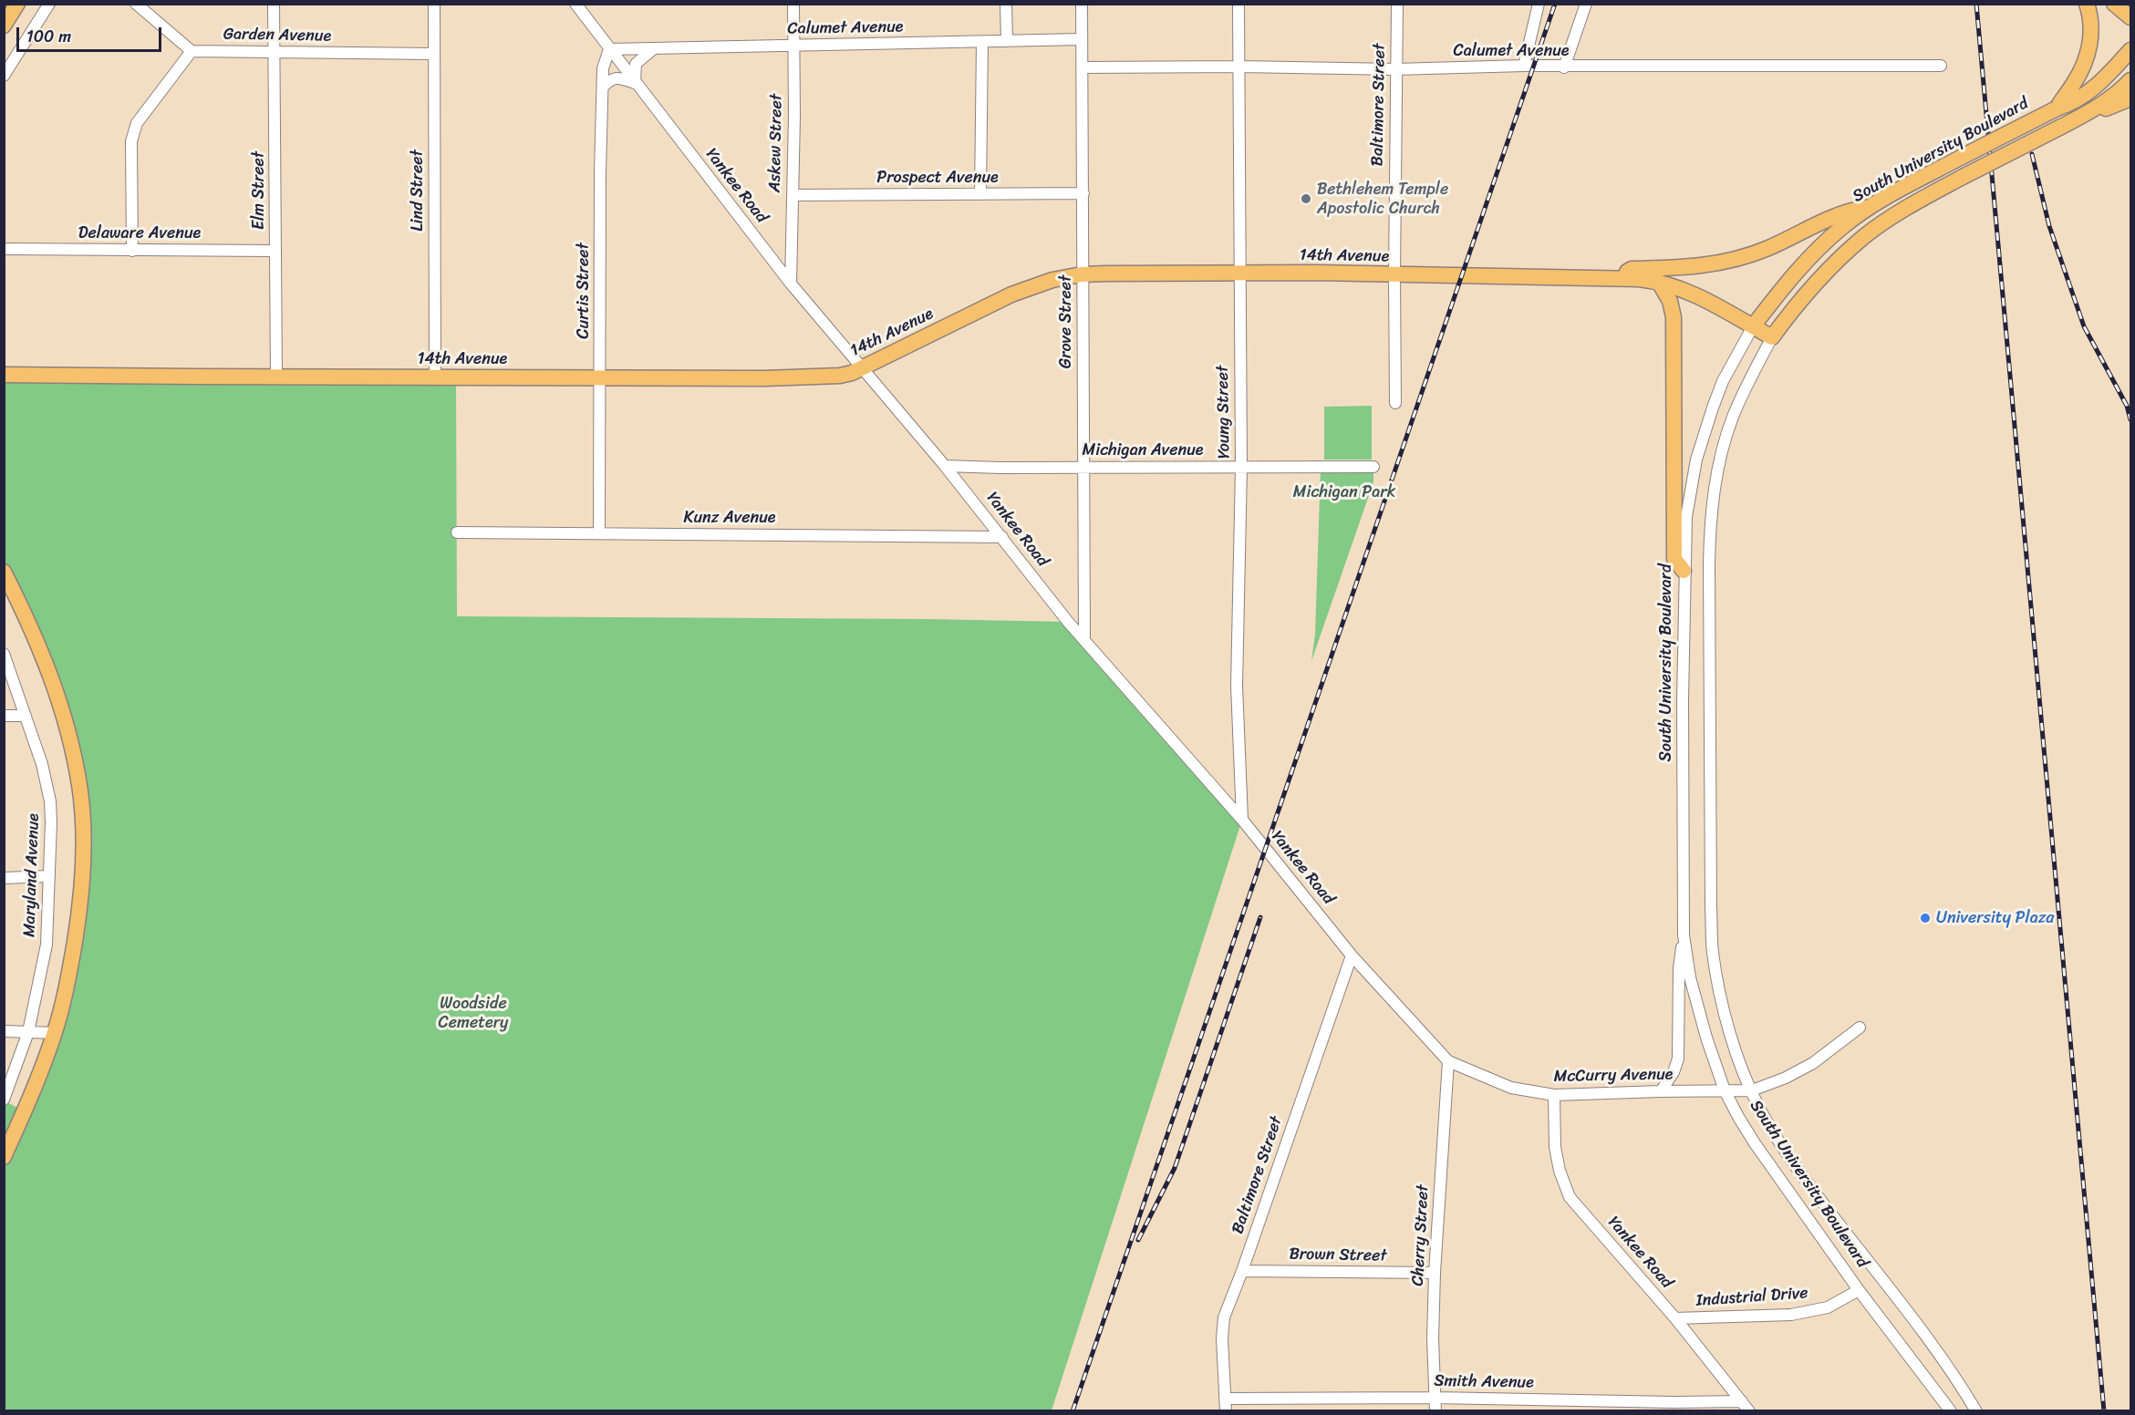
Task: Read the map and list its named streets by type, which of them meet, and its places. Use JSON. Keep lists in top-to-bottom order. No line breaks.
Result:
{"streets":{"main road":["South University Boulevard","14th Avenue"],"street":["Calumet Avenue","Garden Avenue","Baltimore Street","Askew Street","Prospect Avenue","Yankee Road","Elm Street","Lind Street","Delaware Avenue","Curtis Street","Grove Street","Young Street","Michigan Avenue","Kunz Avenue","Maryland Avenue","McCurry Avenue","Cherry Street","Brown Street","Industrial Drive","Smith Avenue"]},"crossings":[["Calumet Avenue","Baltimore Street"],["Calumet Avenue","Askew Street"],["Calumet Avenue","Yankee Road"],["Calumet Avenue","Curtis Street"],["Calumet Avenue","Grove Street"],["Calumet Avenue","Young Street"],["Garden Avenue","Elm Street"],["Garden Avenue","Lind Street"],["Baltimore Street","Yankee Road"],["Baltimore Street","14th Avenue"],["Baltimore Street","Brown Street"],["Baltimore Street","Smith Avenue"],["Askew Street","Prospect Avenue"],["Askew Street","Yankee Road"],["South University Boulevard","14th Avenue"],["South University Boulevard","McCurry Avenue"],["South University Boulevard","Industrial Drive"],["Prospect Avenue","Grove Street"],["Yankee Road","14th Avenue"],["Yankee Road","Curtis Street"],["Yankee Road","Grove Street"],["Yankee Road","Young Street"],["Yankee Road","Michigan Avenue"],["Yankee Road","Kunz Avenue"],["Yankee Road","McCurry Avenue"],["Yankee Road","Cherry Street"],["Yankee Road","Industrial Drive"],["Yankee Road","Smith Avenue"],["Elm Street","Delaware Avenue"],["Elm Street","14th Avenue"],["Lind Street","14th Avenue"],["14th Avenue","Curtis Street"],["14th Avenue","Grove Street"],["14th Avenue","Young Street"],["Curtis Street","Kunz Avenue"],["Grove Street","Michigan Avenue"],["Young Street","Michigan Avenue"],["McCurry Avenue","Cherry Street"],["Cherry Street","Brown Street"],["Cherry Street","Smith Avenue"]],"parks":["Michigan Park","Woodside Cemetery"],"places":["Bethlehem Temple Apostolic Church","University Plaza"],"scale_bar":"100 m"}
